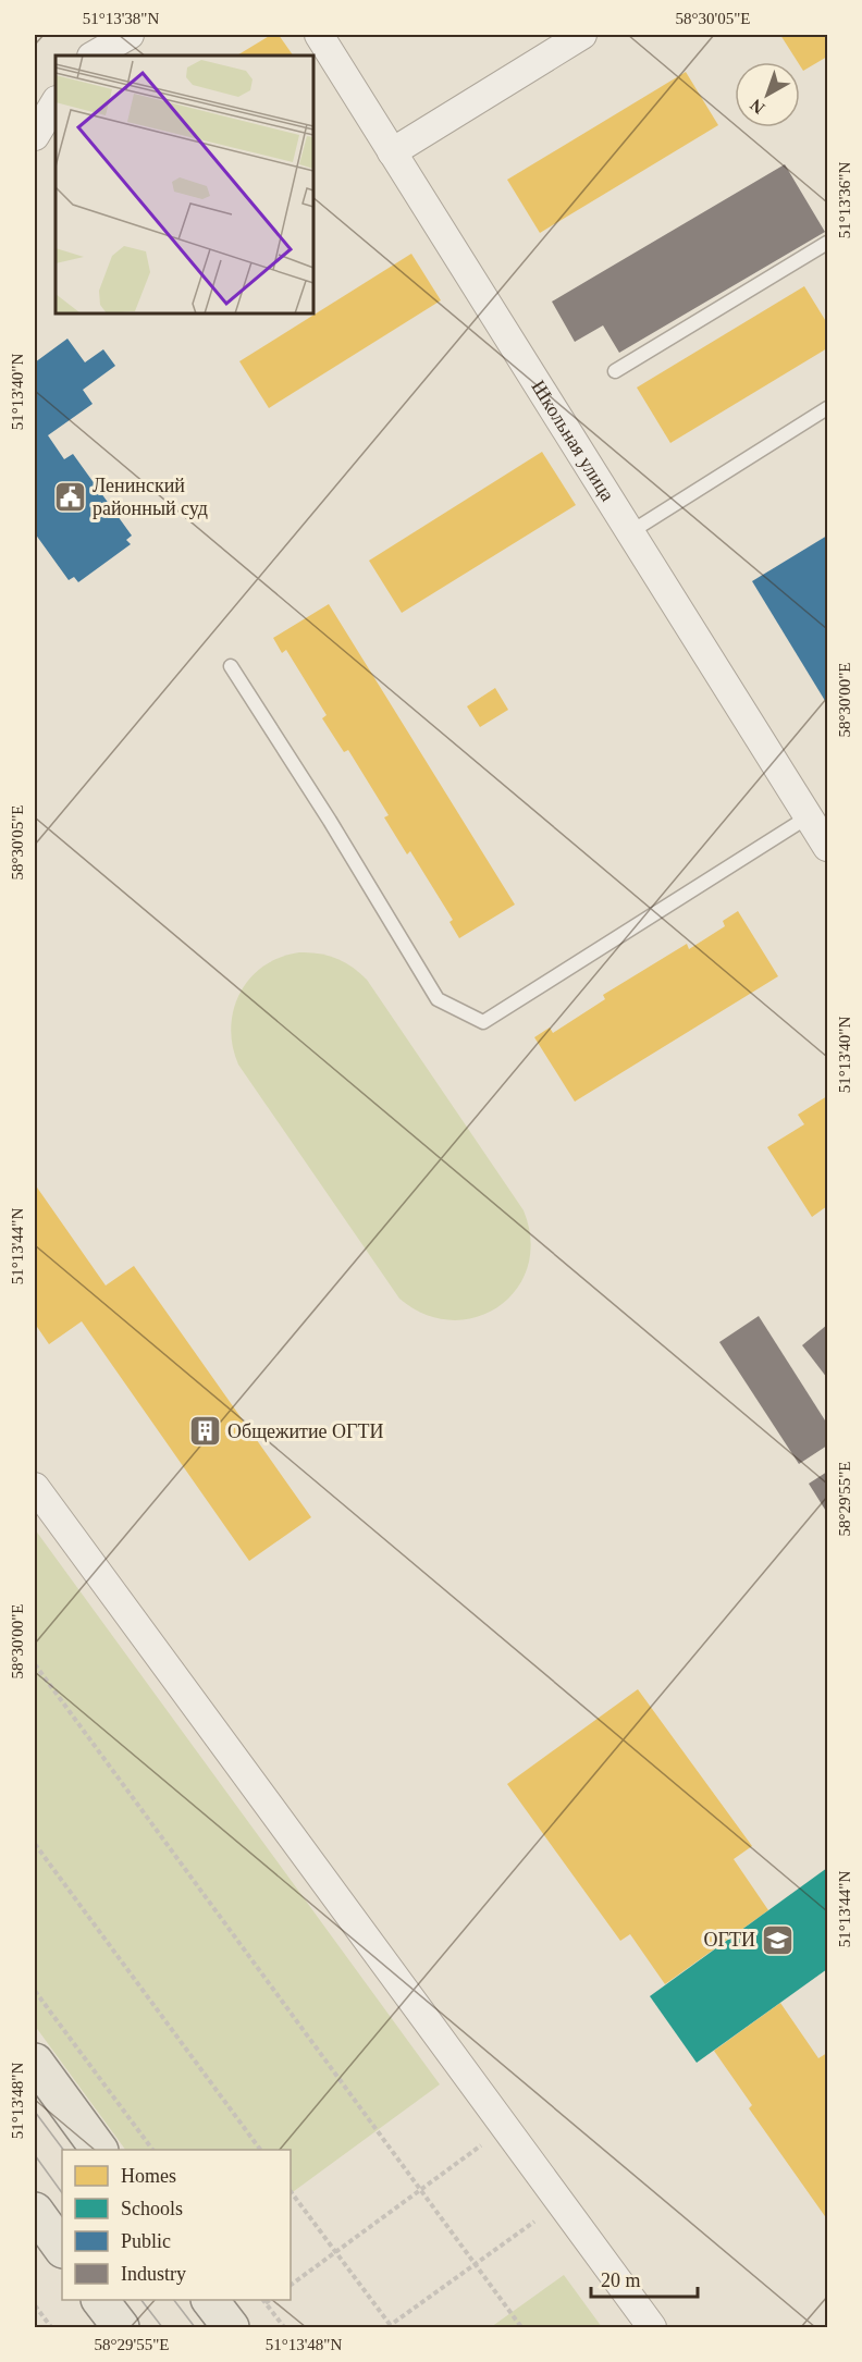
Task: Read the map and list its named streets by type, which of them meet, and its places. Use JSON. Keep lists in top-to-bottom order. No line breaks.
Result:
{"streets":{"street":["Школьная улица"]},"places":{"public building":["Ленинский районный суд"],"building":["Общежитие ОГТИ"],"school or university":["ОГТИ"]},"legend":["Homes","Schools","Public","Industry"],"scale_bar":"20 m","north":"bottom left","coordinates":["51°13'38\"N","58°30'05\"E","51°13'36\"N","51°13'40\"N","58°30'00\"E","51°13'44\"N","58°29'55\"E","51°13'48\"N"]}
